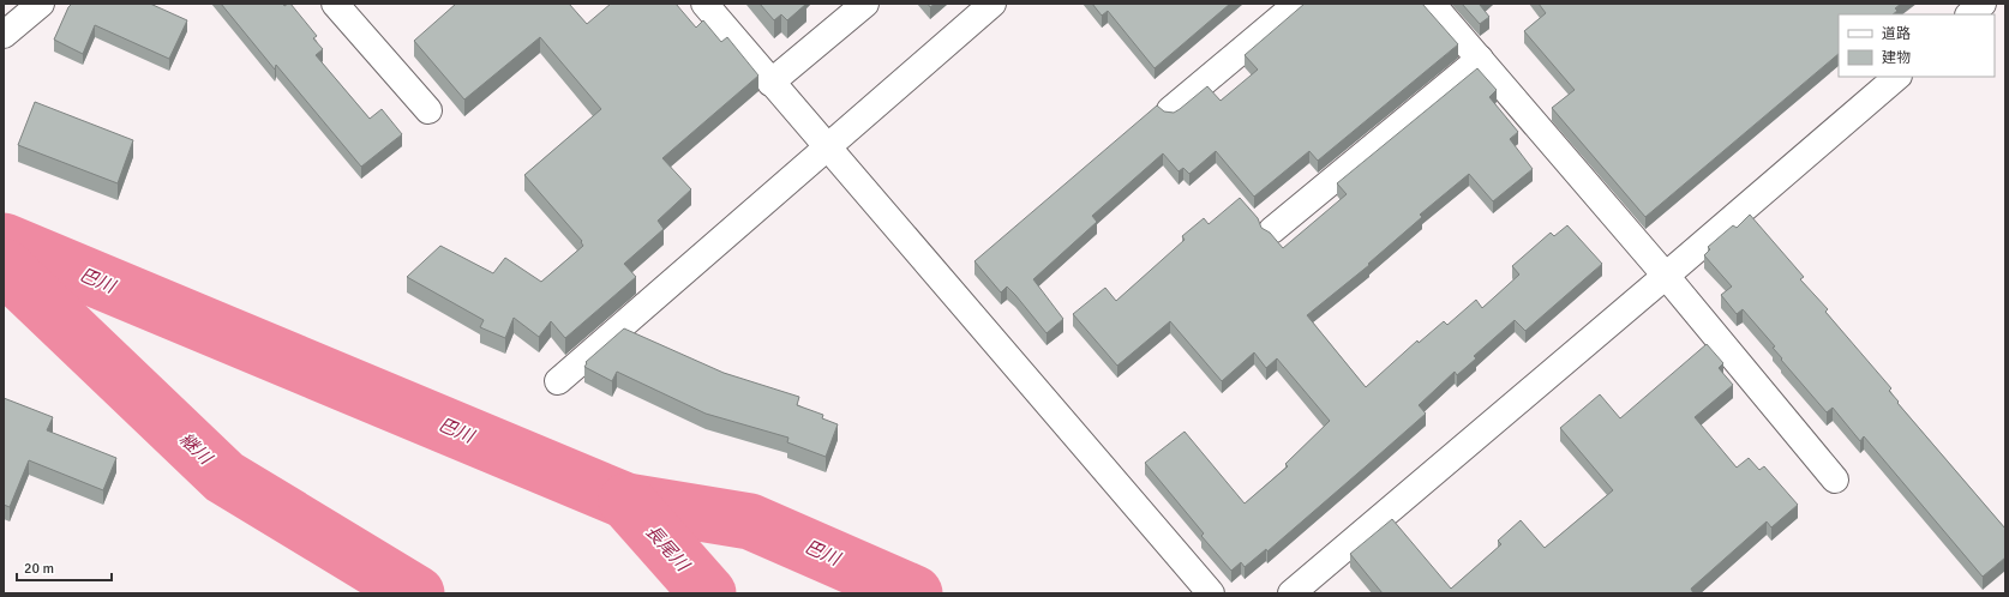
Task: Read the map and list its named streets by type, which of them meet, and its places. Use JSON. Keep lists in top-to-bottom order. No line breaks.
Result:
{"water":["巴川","継川","長尾川"],"legend":["道路","建物"],"scale_bar":"20 m"}
